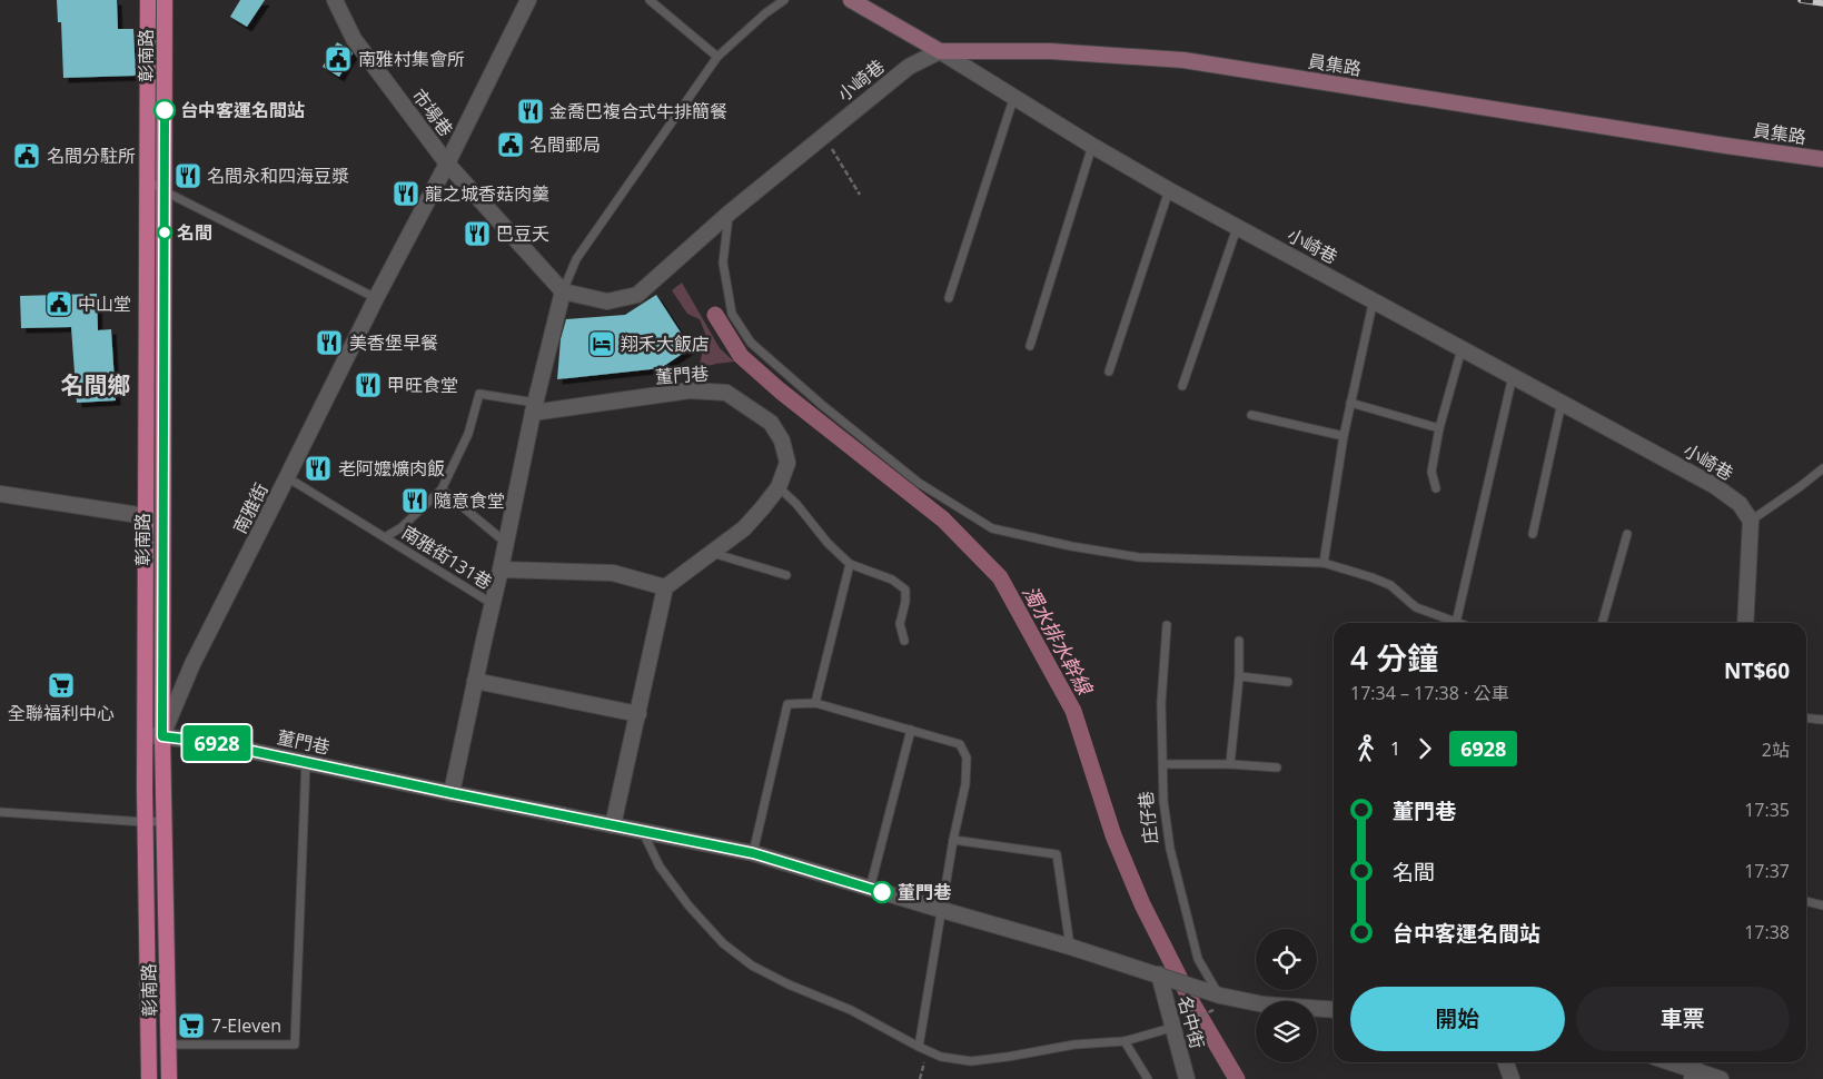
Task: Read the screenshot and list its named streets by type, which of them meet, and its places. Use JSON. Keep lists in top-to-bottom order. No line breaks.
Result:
{"streets":{"main road":["彰南路","員集路"],"street":["小崎巷","市場巷","董門巷","南雅街","名中街"],"lane":["南雅街131巷","庄仔巷"]},"crossings":[["彰南路","董門巷"],["彰南路","南雅街"],["員集路","小崎巷"],["市場巷","南雅街"],["董門巷","南雅街"],["董門巷","南雅街131巷"],["董門巷","庄仔巷"],["董門巷","名中街"],["南雅街","南雅街131巷"]],"districts":["名間鄉"],"water":["濁水排水幹線"],"places":{"public building":["南雅村集會所","名間郵局","名間分駐所","中山堂"],"other":["台中客運名間站","名間","董門巷"],"restaurant":["金喬巴複合式牛排簡餐","名間永和四海豆漿","龍之城香菇肉羹","巴豆夭","美香堡早餐","甲旺食堂","老阿嬤爌肉飯","隨意食堂"],"hotel":["翔禾大飯店"],"supermarket":["全聯福利中心","7-Eleven"]},"lines":["bus line 6928"],"page":{"on_map":"6928","heading":["4 分鐘","17:34 – 17:38 · 公車","NT$60"],"legs":["1","6928","2站"],"list":[{"name":"董門巷","value":"17:35"},{"name":"名間","value":"17:37"},{"name":"台中客運名間站","value":"17:38"}],"buttons":["開始","車票"]}}
